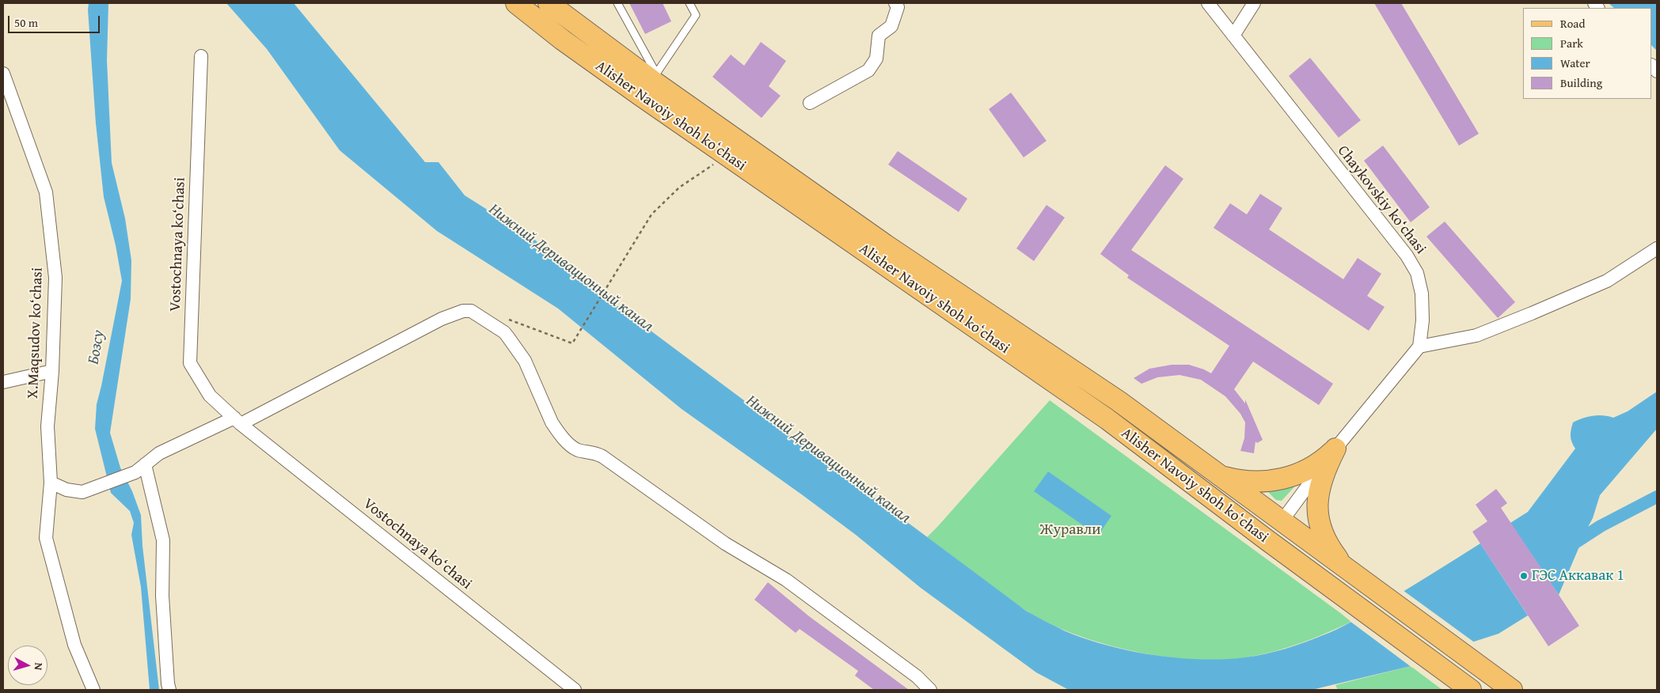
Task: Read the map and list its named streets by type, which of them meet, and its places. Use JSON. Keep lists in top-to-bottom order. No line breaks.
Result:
{"streets":{"main road":["Alisher Navoiy shoh koʻchasi"],"street":["Chaykovskiy ko‘chasi","Vostochnaya ko‘chasi","X.Maqsudov ko‘chasi"]},"water":["Нижний Деривационный канал","Бозсу"],"parks":["Журавли"],"places":["ГЭС Аккавак 1"],"legend":["Road","Park","Water","Building"],"scale_bar":"50 m","north":"right"}
